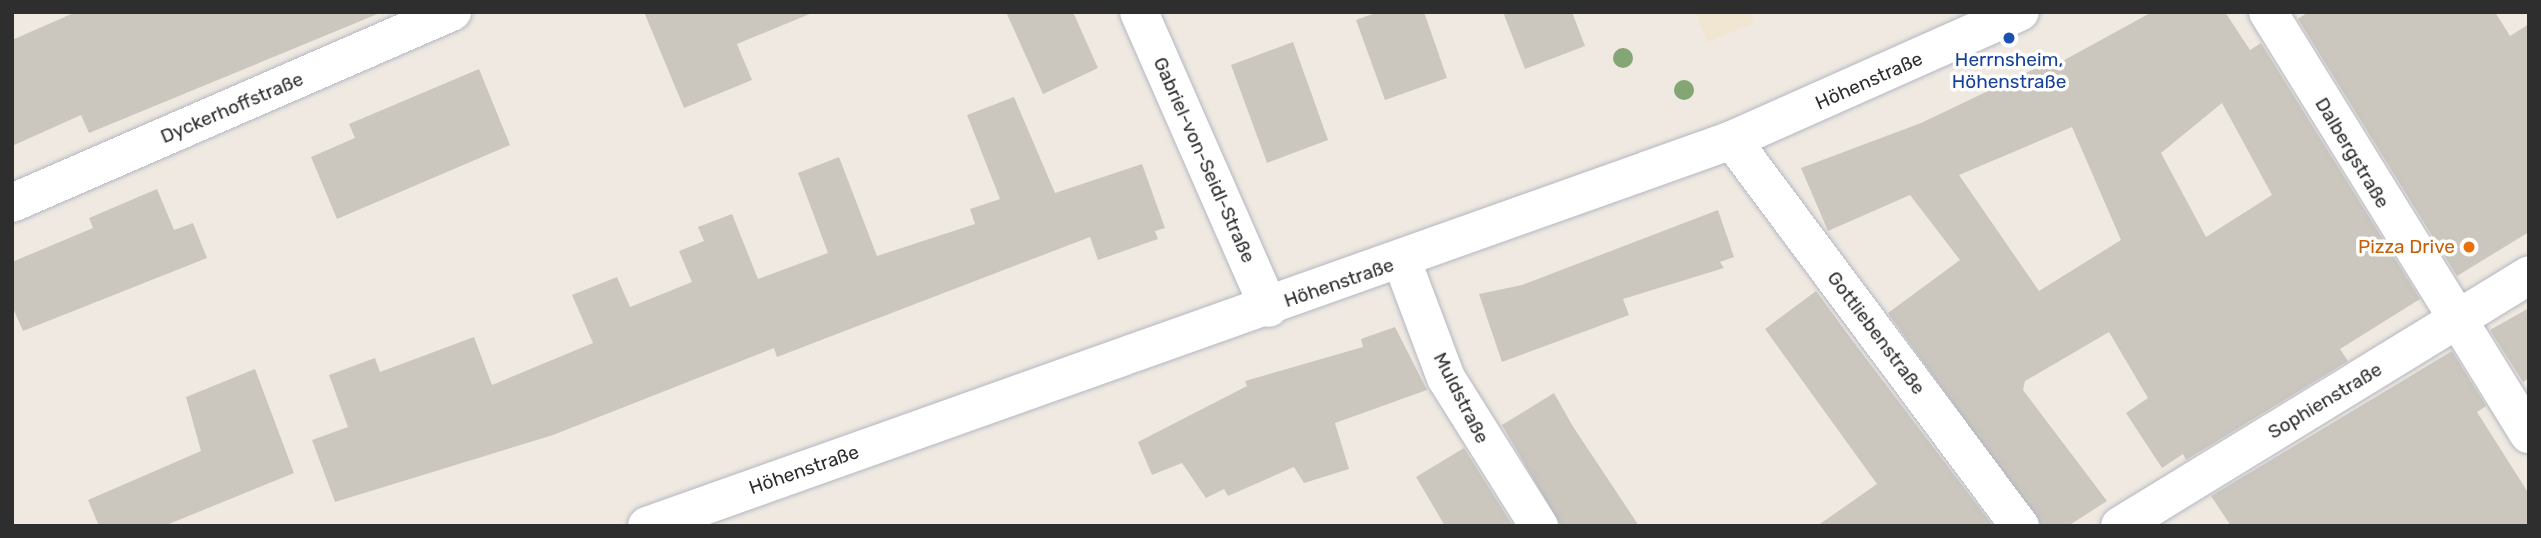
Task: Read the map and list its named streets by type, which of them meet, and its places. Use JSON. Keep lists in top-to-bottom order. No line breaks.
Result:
{"streets":{"street":["Höhenstraße","Dyckerhoffstraße","Dalbergstraße","Gabriel-von-Seidl-Straße","Gottliebenstraße","Muldstraße","Sophienstraße"]},"crossings":[["Höhenstraße","Gabriel-von-Seidl-Straße"],["Höhenstraße","Gottliebenstraße"],["Höhenstraße","Muldstraße"],["Dalbergstraße","Sophienstraße"]],"places":["Herrnsheim, Höhenstraße","Pizza Drive"]}
